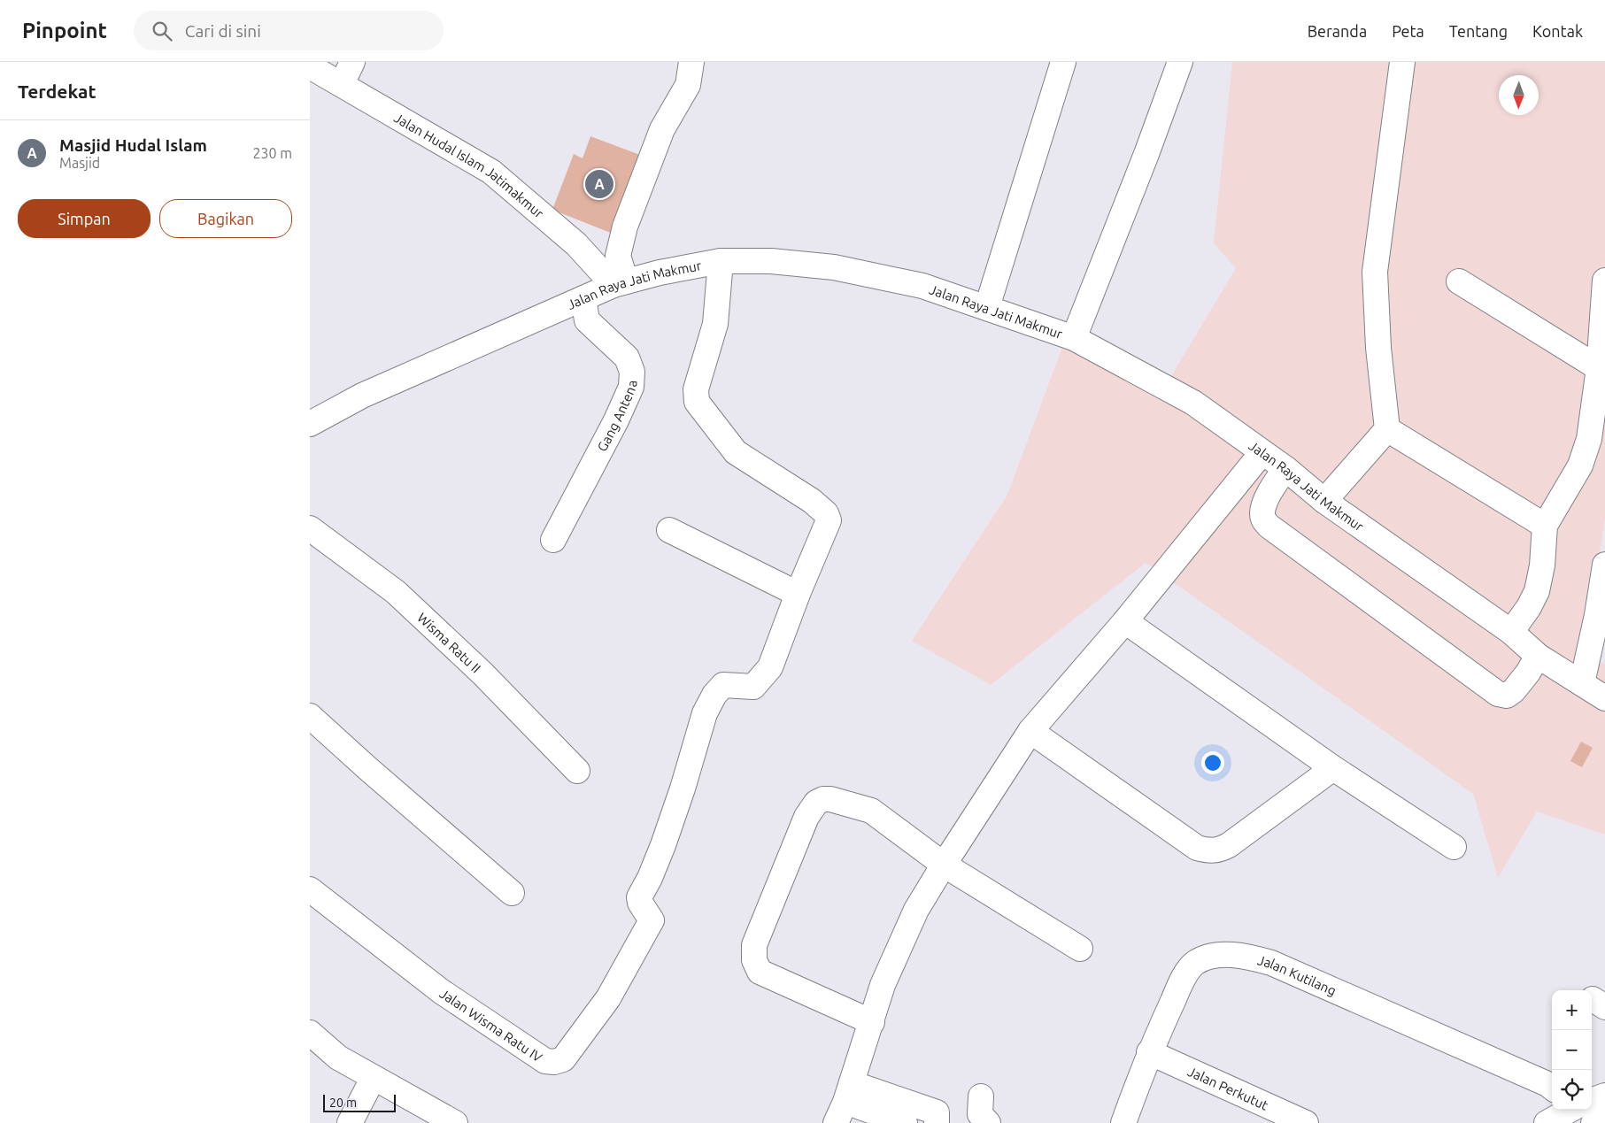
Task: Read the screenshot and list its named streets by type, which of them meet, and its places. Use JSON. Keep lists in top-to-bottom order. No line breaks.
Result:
{"streets":{"street":["Jalan Hudal Islam Jatimakmur","Jalan Raya Jati Makmur","Gang Antena","Wisma Ratu II","Jalan Kutilang","Jalan Wisma Ratu IV","Jalan Perkutut"]},"crossings":[["Jalan Hudal Islam Jatimakmur","Jalan Raya Jati Makmur"],["Jalan Raya Jati Makmur","Gang Antena"],["Jalan Kutilang","Jalan Perkutut"]],"scale_bar":"20 m","north":"bottom","page":{"header":"Pinpoint","search":"Cari di sini","nav":["Beranda","Peta","Tentang","Kontak"],"heading":"Terdekat","list":[{"mark":"A","name":"Masjid Hudal Islam","note":"Masjid","value":"230 m"}],"pins":"A","buttons":["Simpan","Bagikan"],"map_buttons":["+","−"],"scale":"20 m"}}
